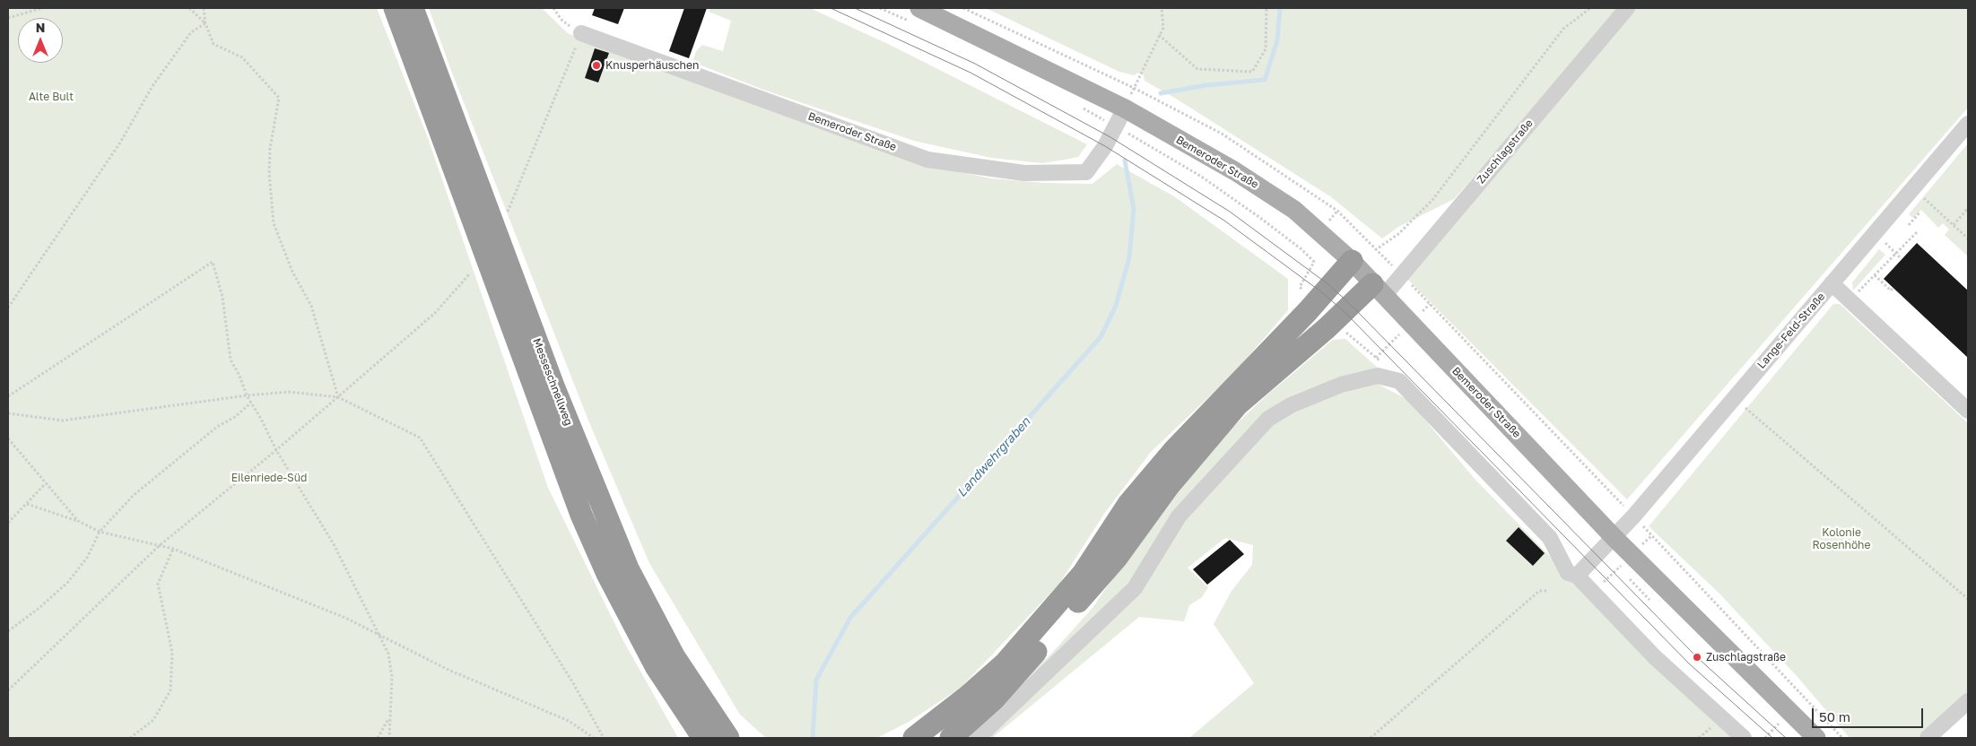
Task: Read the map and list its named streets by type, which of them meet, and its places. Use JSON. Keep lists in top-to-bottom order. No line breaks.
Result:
{"streets":{"highway":["Messeschnellweg"],"main road":["Bemeroder Straße"],"street":["Zuschlagstraße","Lange-Feld-Straße"]},"crossings":[["Bemeroder Straße","Zuschlagstraße"],["Bemeroder Straße","Lange-Feld-Straße"]],"water":["Landwehrgraben"],"parks":["Alte Bult","Eilenriede-Süd","Kolonie Rosenhöhe"],"places":["Knusperhäuschen","Zuschlagstraße"],"scale_bar":"50 m","north":"top"}
